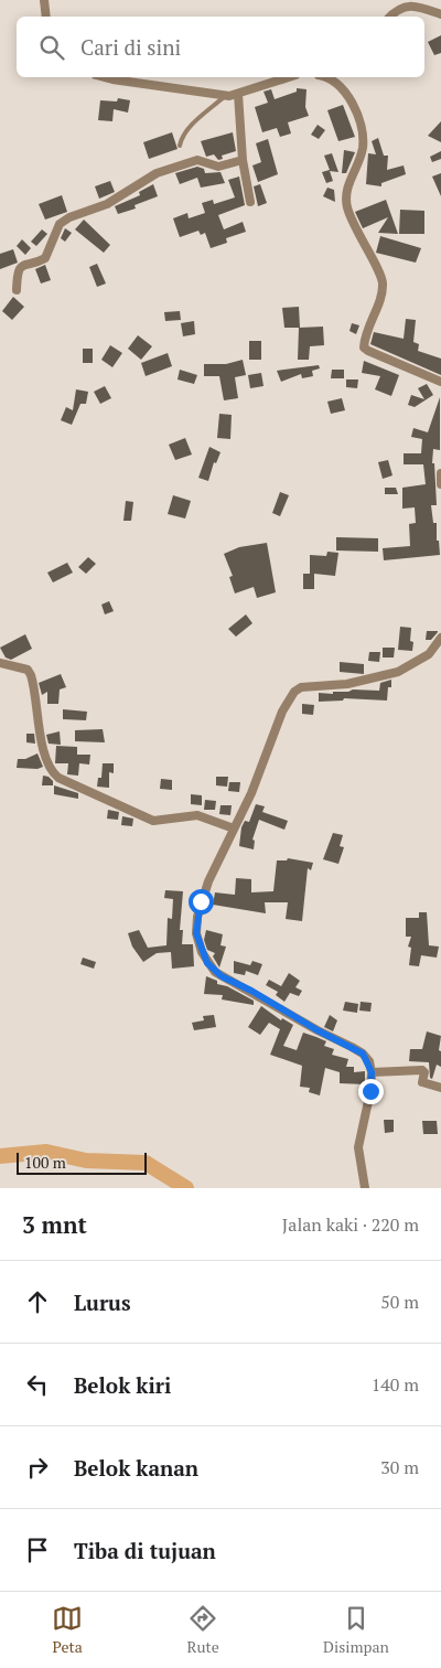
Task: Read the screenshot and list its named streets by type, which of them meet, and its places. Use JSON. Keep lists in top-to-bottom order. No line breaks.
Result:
{"scale_bar":"100 m","page":{"search":"Cari di sini","scale":"100 m","heading":["3 mnt","Jalan kaki · 220 m"],"list":[["Lurus","50 m"],["Belok kiri","140 m"],["Belok kanan","30 m"],"Tiba di tujuan"],"nav":["Peta","Rute","Disimpan"]}}
